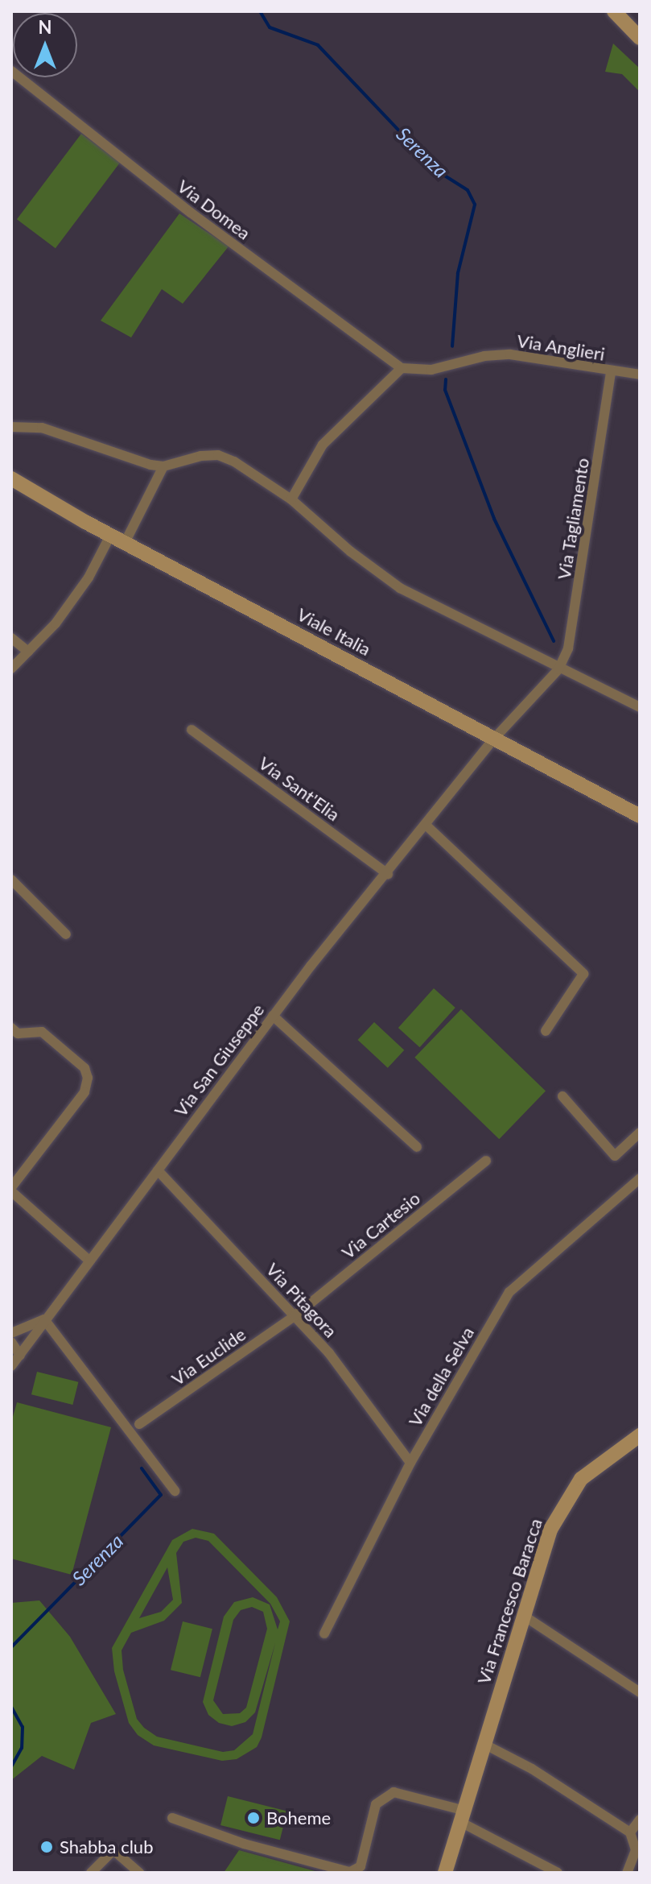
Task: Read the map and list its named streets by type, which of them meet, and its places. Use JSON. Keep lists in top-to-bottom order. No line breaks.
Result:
{"streets":{"street":["Via Domea","Via Anglieri","Via Tagliamento","Viale Italia","Via Sant'Elia","Via San Giuseppe","Via Cartesio","Via Pitagora","Via Euclide","Via della Selva","Via Francesco Baracca"]},"crossings":[["Via Domea","Via Anglieri"],["Via Anglieri","Via Tagliamento"],["Via Tagliamento","Via San Giuseppe"],["Viale Italia","Via San Giuseppe"],["Via Sant'Elia","Via San Giuseppe"],["Via San Giuseppe","Via Pitagora"],["Via Cartesio","Via Pitagora"],["Via Cartesio","Via Euclide"],["Via Pitagora","Via Euclide"],["Via Pitagora","Via della Selva"]],"water":["Serenza"],"places":["Boheme","Shabba club"],"north":"top"}
